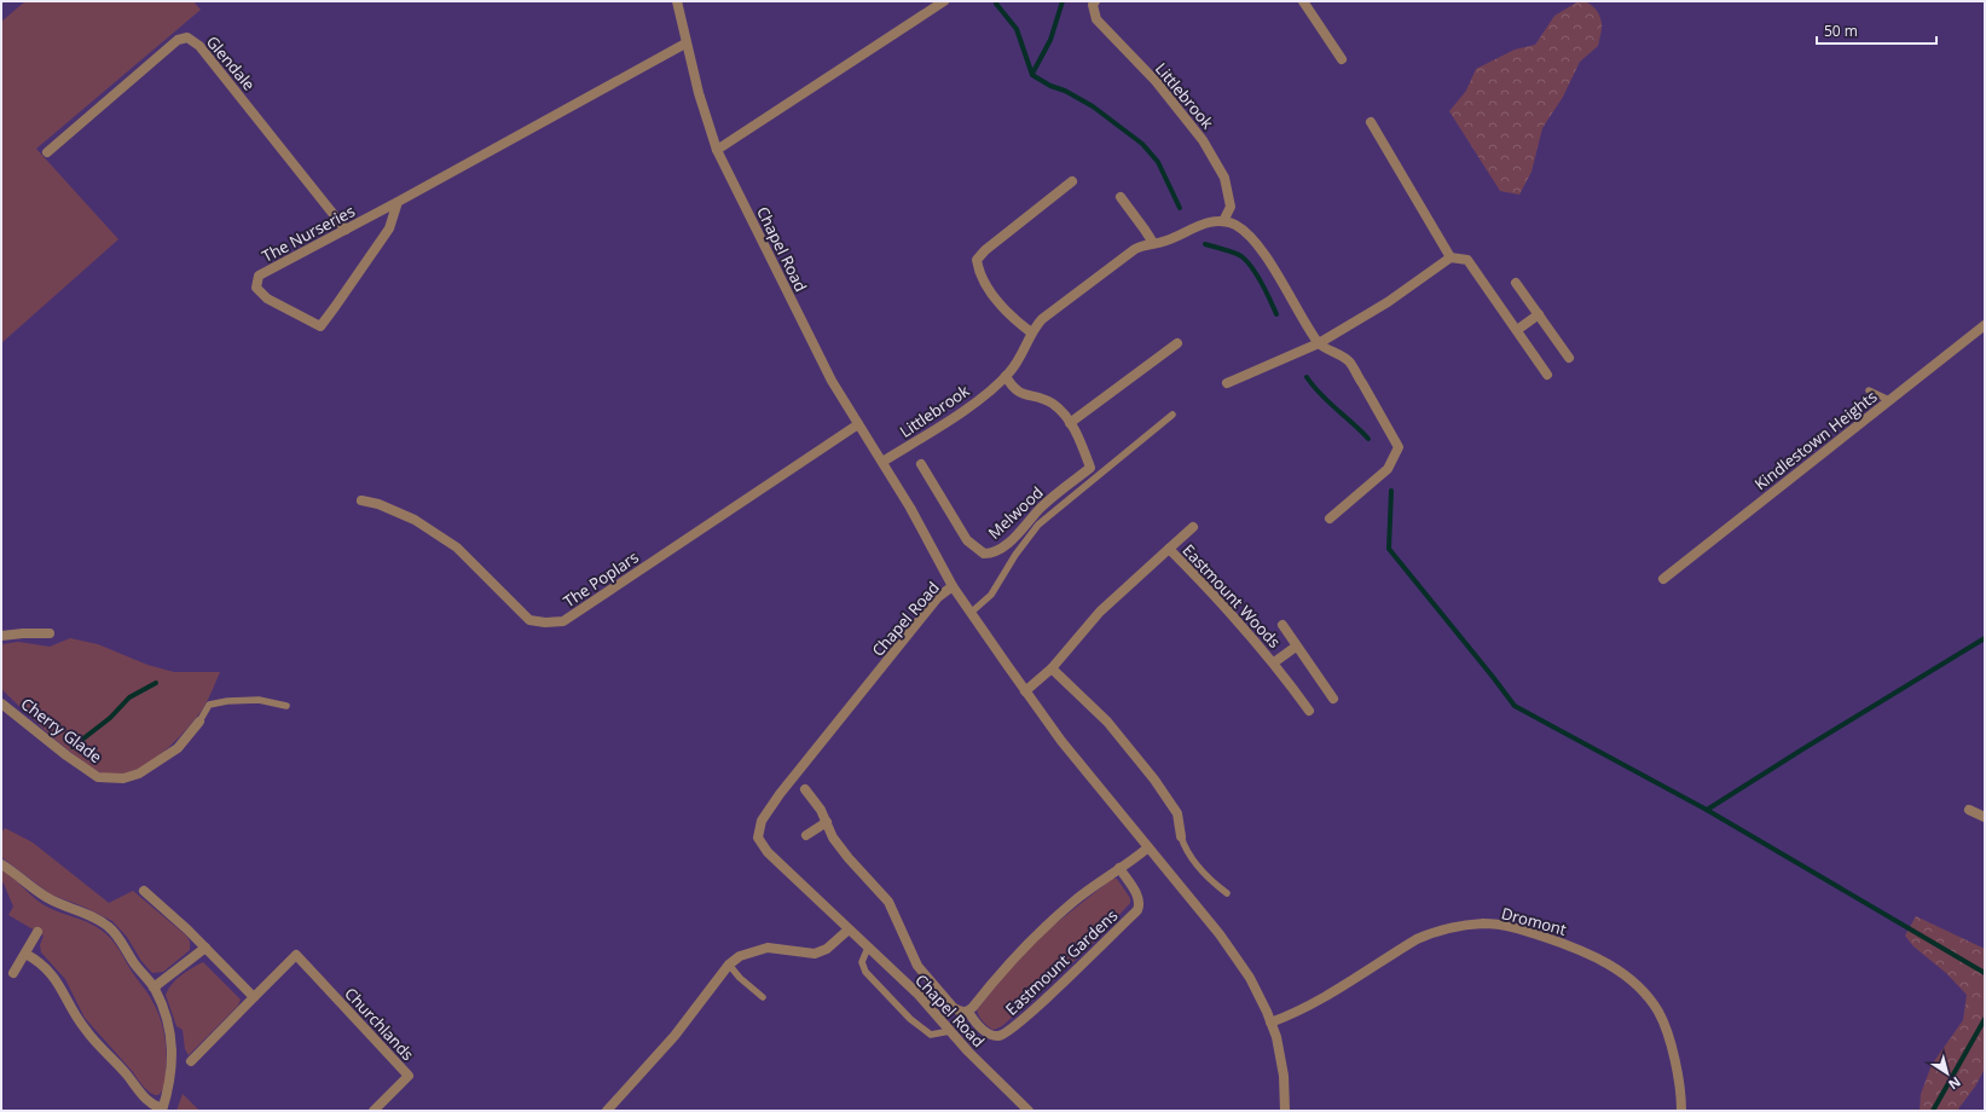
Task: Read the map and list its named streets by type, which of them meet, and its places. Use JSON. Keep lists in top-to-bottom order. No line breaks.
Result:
{"streets":{"street":["Glendale","Littlebrook","The Nurseries","Chapel Road","Kindlestown Heights","Melwood","The Poplars","Eastmount Woods","Cherry Glade","Dromont","Eastmount Gardens","Churchlands"]},"crossings":[["Glendale","The Nurseries"],["Littlebrook","Chapel Road"],["Littlebrook","Melwood"],["The Nurseries","Chapel Road"],["Chapel Road","The Poplars"]],"scale_bar":"50 m","north":"bottom right"}
